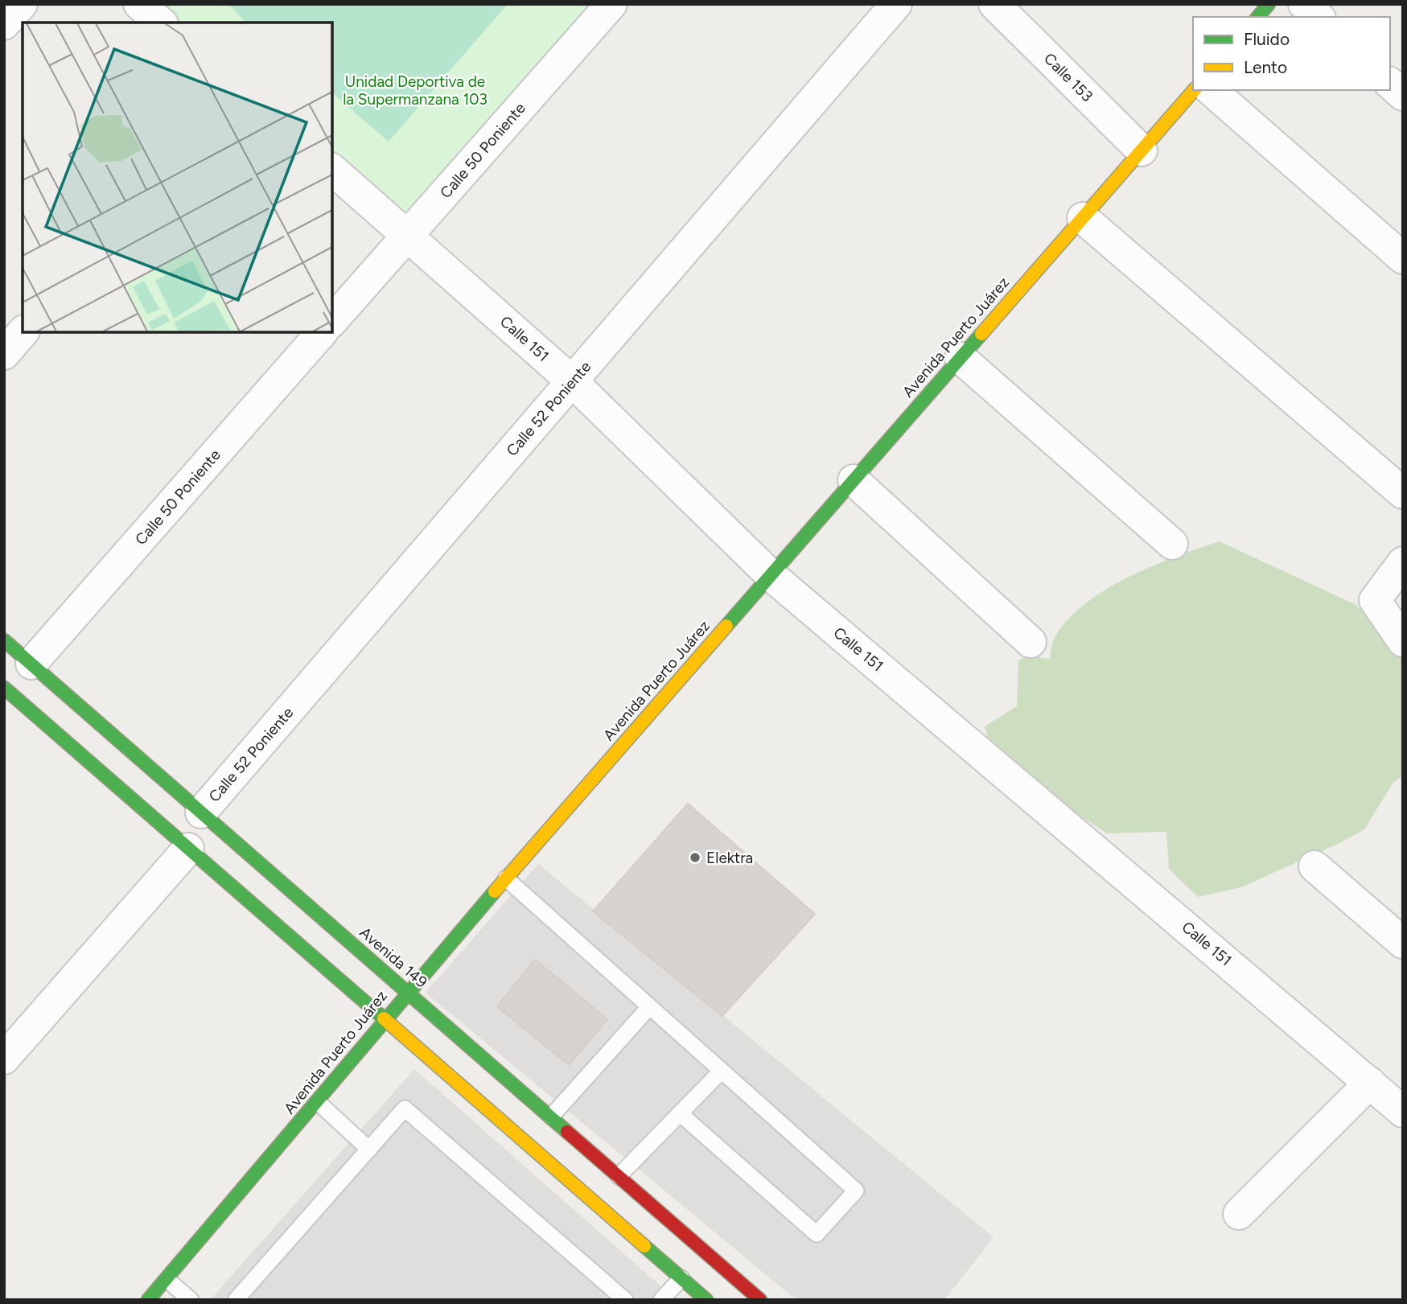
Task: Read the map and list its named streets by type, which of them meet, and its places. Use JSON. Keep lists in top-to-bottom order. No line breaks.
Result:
{"streets":{"main road":["Avenida Puerto Juárez","Avenida 149"],"street":["Calle 153","Calle 50 Poniente","Calle 151","Calle 52 Poniente"]},"crossings":[["Calle 153","Avenida Puerto Juárez"],["Calle 50 Poniente","Calle 151"],["Calle 50 Poniente","Avenida 149"],["Avenida Puerto Juárez","Calle 151"],["Avenida Puerto Juárez","Avenida 149"],["Calle 151","Calle 52 Poniente"],["Calle 52 Poniente","Avenida 149"]],"parks":["Unidad Deportiva de la Supermanzana 103"],"places":["Elektra"],"legend":["Fluido","Lento"]}
